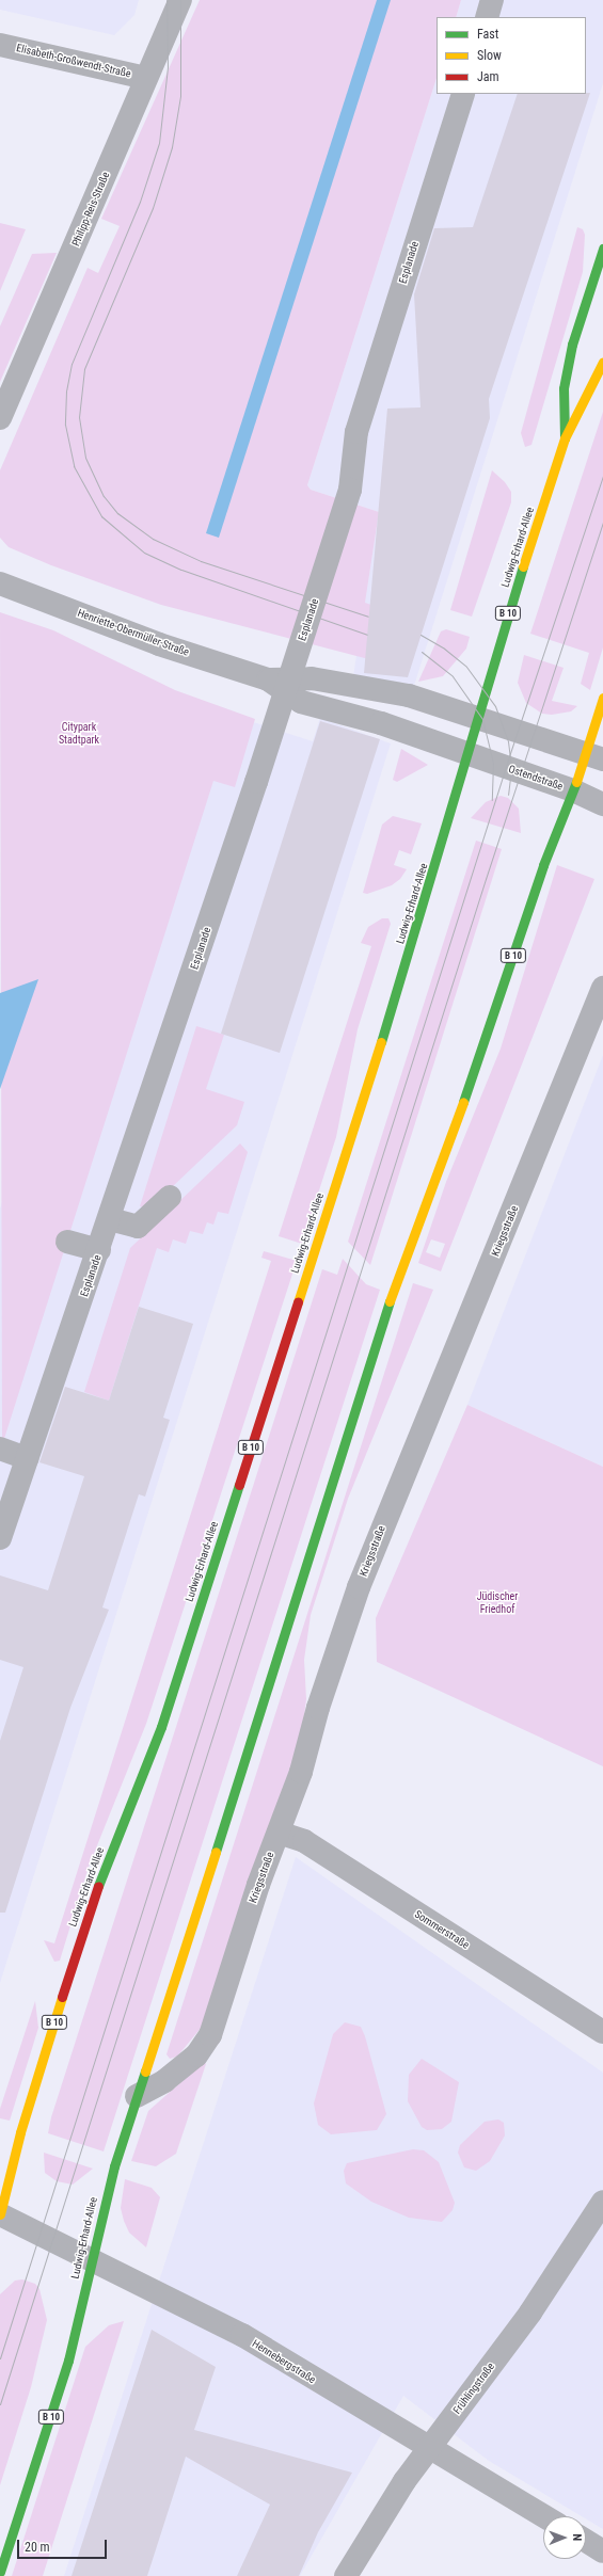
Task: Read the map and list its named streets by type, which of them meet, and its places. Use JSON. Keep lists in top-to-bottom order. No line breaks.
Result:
{"streets":{"main road":["Ludwig-Erhard-Allee","B 10"],"street":["Elisabeth-Großwendt-Straße","Philipp-Reis-Straße","Esplanade","Henriette-Obermüller-Straße","Ostendstraße","Kriegsstraße","Sommerstraße","Hennebergstraße","Frühlingstraße"]},"crossings":[["Elisabeth-Großwendt-Straße","Philipp-Reis-Straße"],["Ludwig-Erhard-Allee","B 10"],["Ludwig-Erhard-Allee","Henriette-Obermüller-Straße"],["Ludwig-Erhard-Allee","Ostendstraße"],["Ludwig-Erhard-Allee","Kriegsstraße"],["Ludwig-Erhard-Allee","Hennebergstraße"],["Henriette-Obermüller-Straße","Ostendstraße"],["Kriegsstraße","Sommerstraße"],["Hennebergstraße","Frühlingstraße"]],"parks":["Citypark Stadtpark","Jüdischer Friedhof"],"legend":["Fast","Slow","Jam"],"scale_bar":"20 m","north":"right"}
